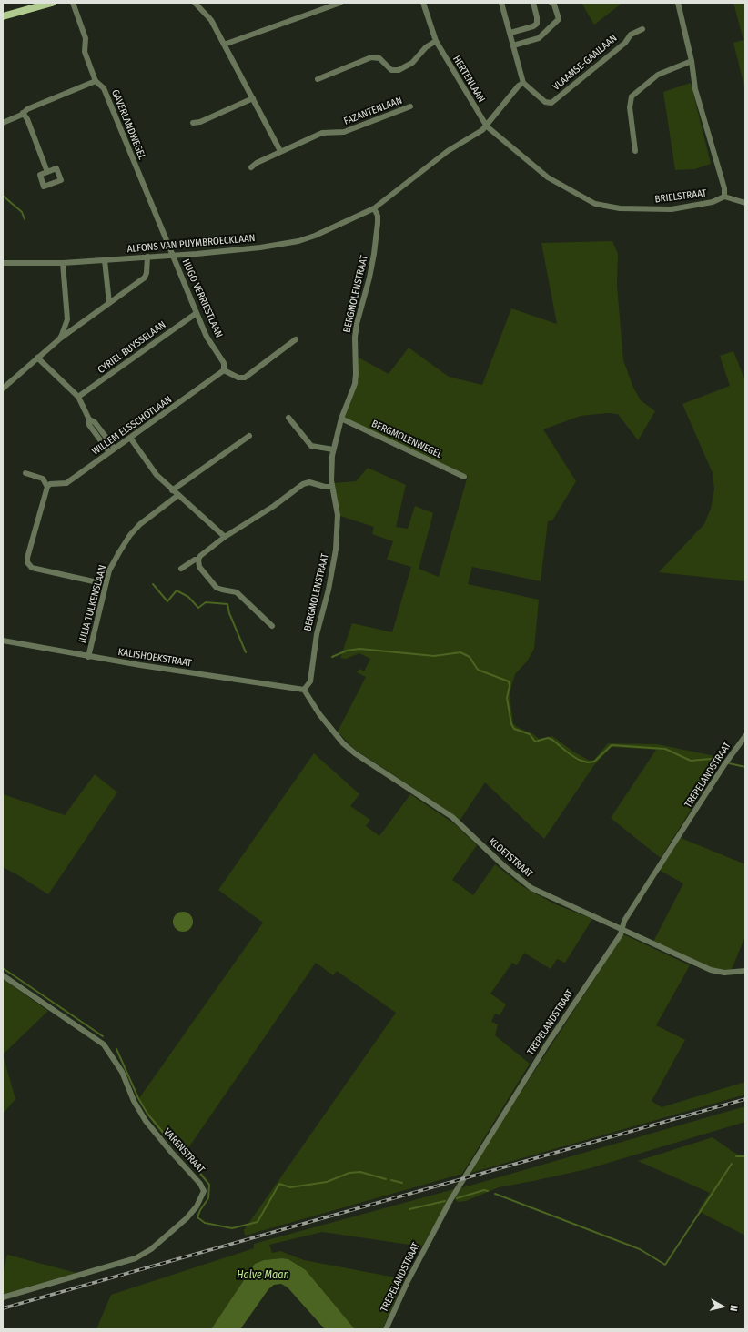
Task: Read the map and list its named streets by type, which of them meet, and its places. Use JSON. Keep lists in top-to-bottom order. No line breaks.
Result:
{"streets":{"street":["VLAAMSE-GAAILAAN","HERTENLAAN","FAZANTENLAAN","GAVERLANDWEGEL","BRIELSTRAAT","ALFONS VAN PUYMBROECKLAAN","BERGMOLENSTRAAT","HUGO VERRIESTLAAN","CYRIEL BUYSSELAAN","WILLEM ELSSCHOTLAAN","BERGMOLENWEGEL","JULIA TULKENSLAAN","KALISHOEKSTRAAT","TREPELANDSTRAAT","KLOETSTRAAT","VARENSTRAAT"]},"crossings":[["HERTENLAAN","BRIELSTRAAT"],["GAVERLANDWEGEL","ALFONS VAN PUYMBROECKLAAN"],["GAVERLANDWEGEL","HUGO VERRIESTLAAN"],["ALFONS VAN PUYMBROECKLAAN","BERGMOLENSTRAAT"],["ALFONS VAN PUYMBROECKLAAN","HUGO VERRIESTLAAN"],["BERGMOLENSTRAAT","BERGMOLENWEGEL"],["BERGMOLENSTRAAT","KALISHOEKSTRAAT"],["BERGMOLENSTRAAT","KLOETSTRAAT"],["HUGO VERRIESTLAAN","CYRIEL BUYSSELAAN"],["HUGO VERRIESTLAAN","WILLEM ELSSCHOTLAAN"],["JULIA TULKENSLAAN","KALISHOEKSTRAAT"],["KALISHOEKSTRAAT","KLOETSTRAAT"],["TREPELANDSTRAAT","KLOETSTRAAT"]],"water":["Halve Maan"],"north":"right"}
